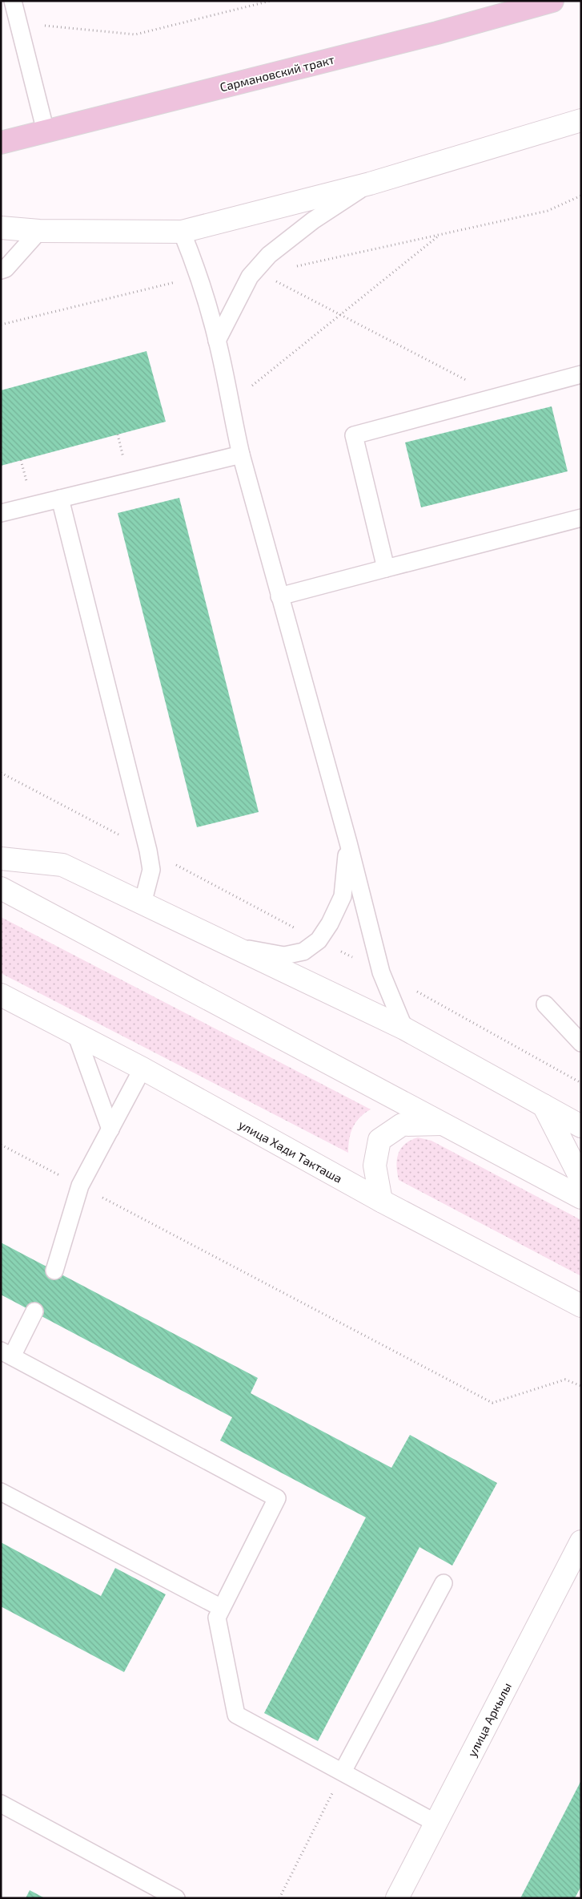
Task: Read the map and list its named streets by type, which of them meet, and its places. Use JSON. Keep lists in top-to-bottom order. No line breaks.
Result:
{"streets":{"main road":["Сармановский тракт"],"street":["улица Хади Такташа","улица Аркылы"]}}
